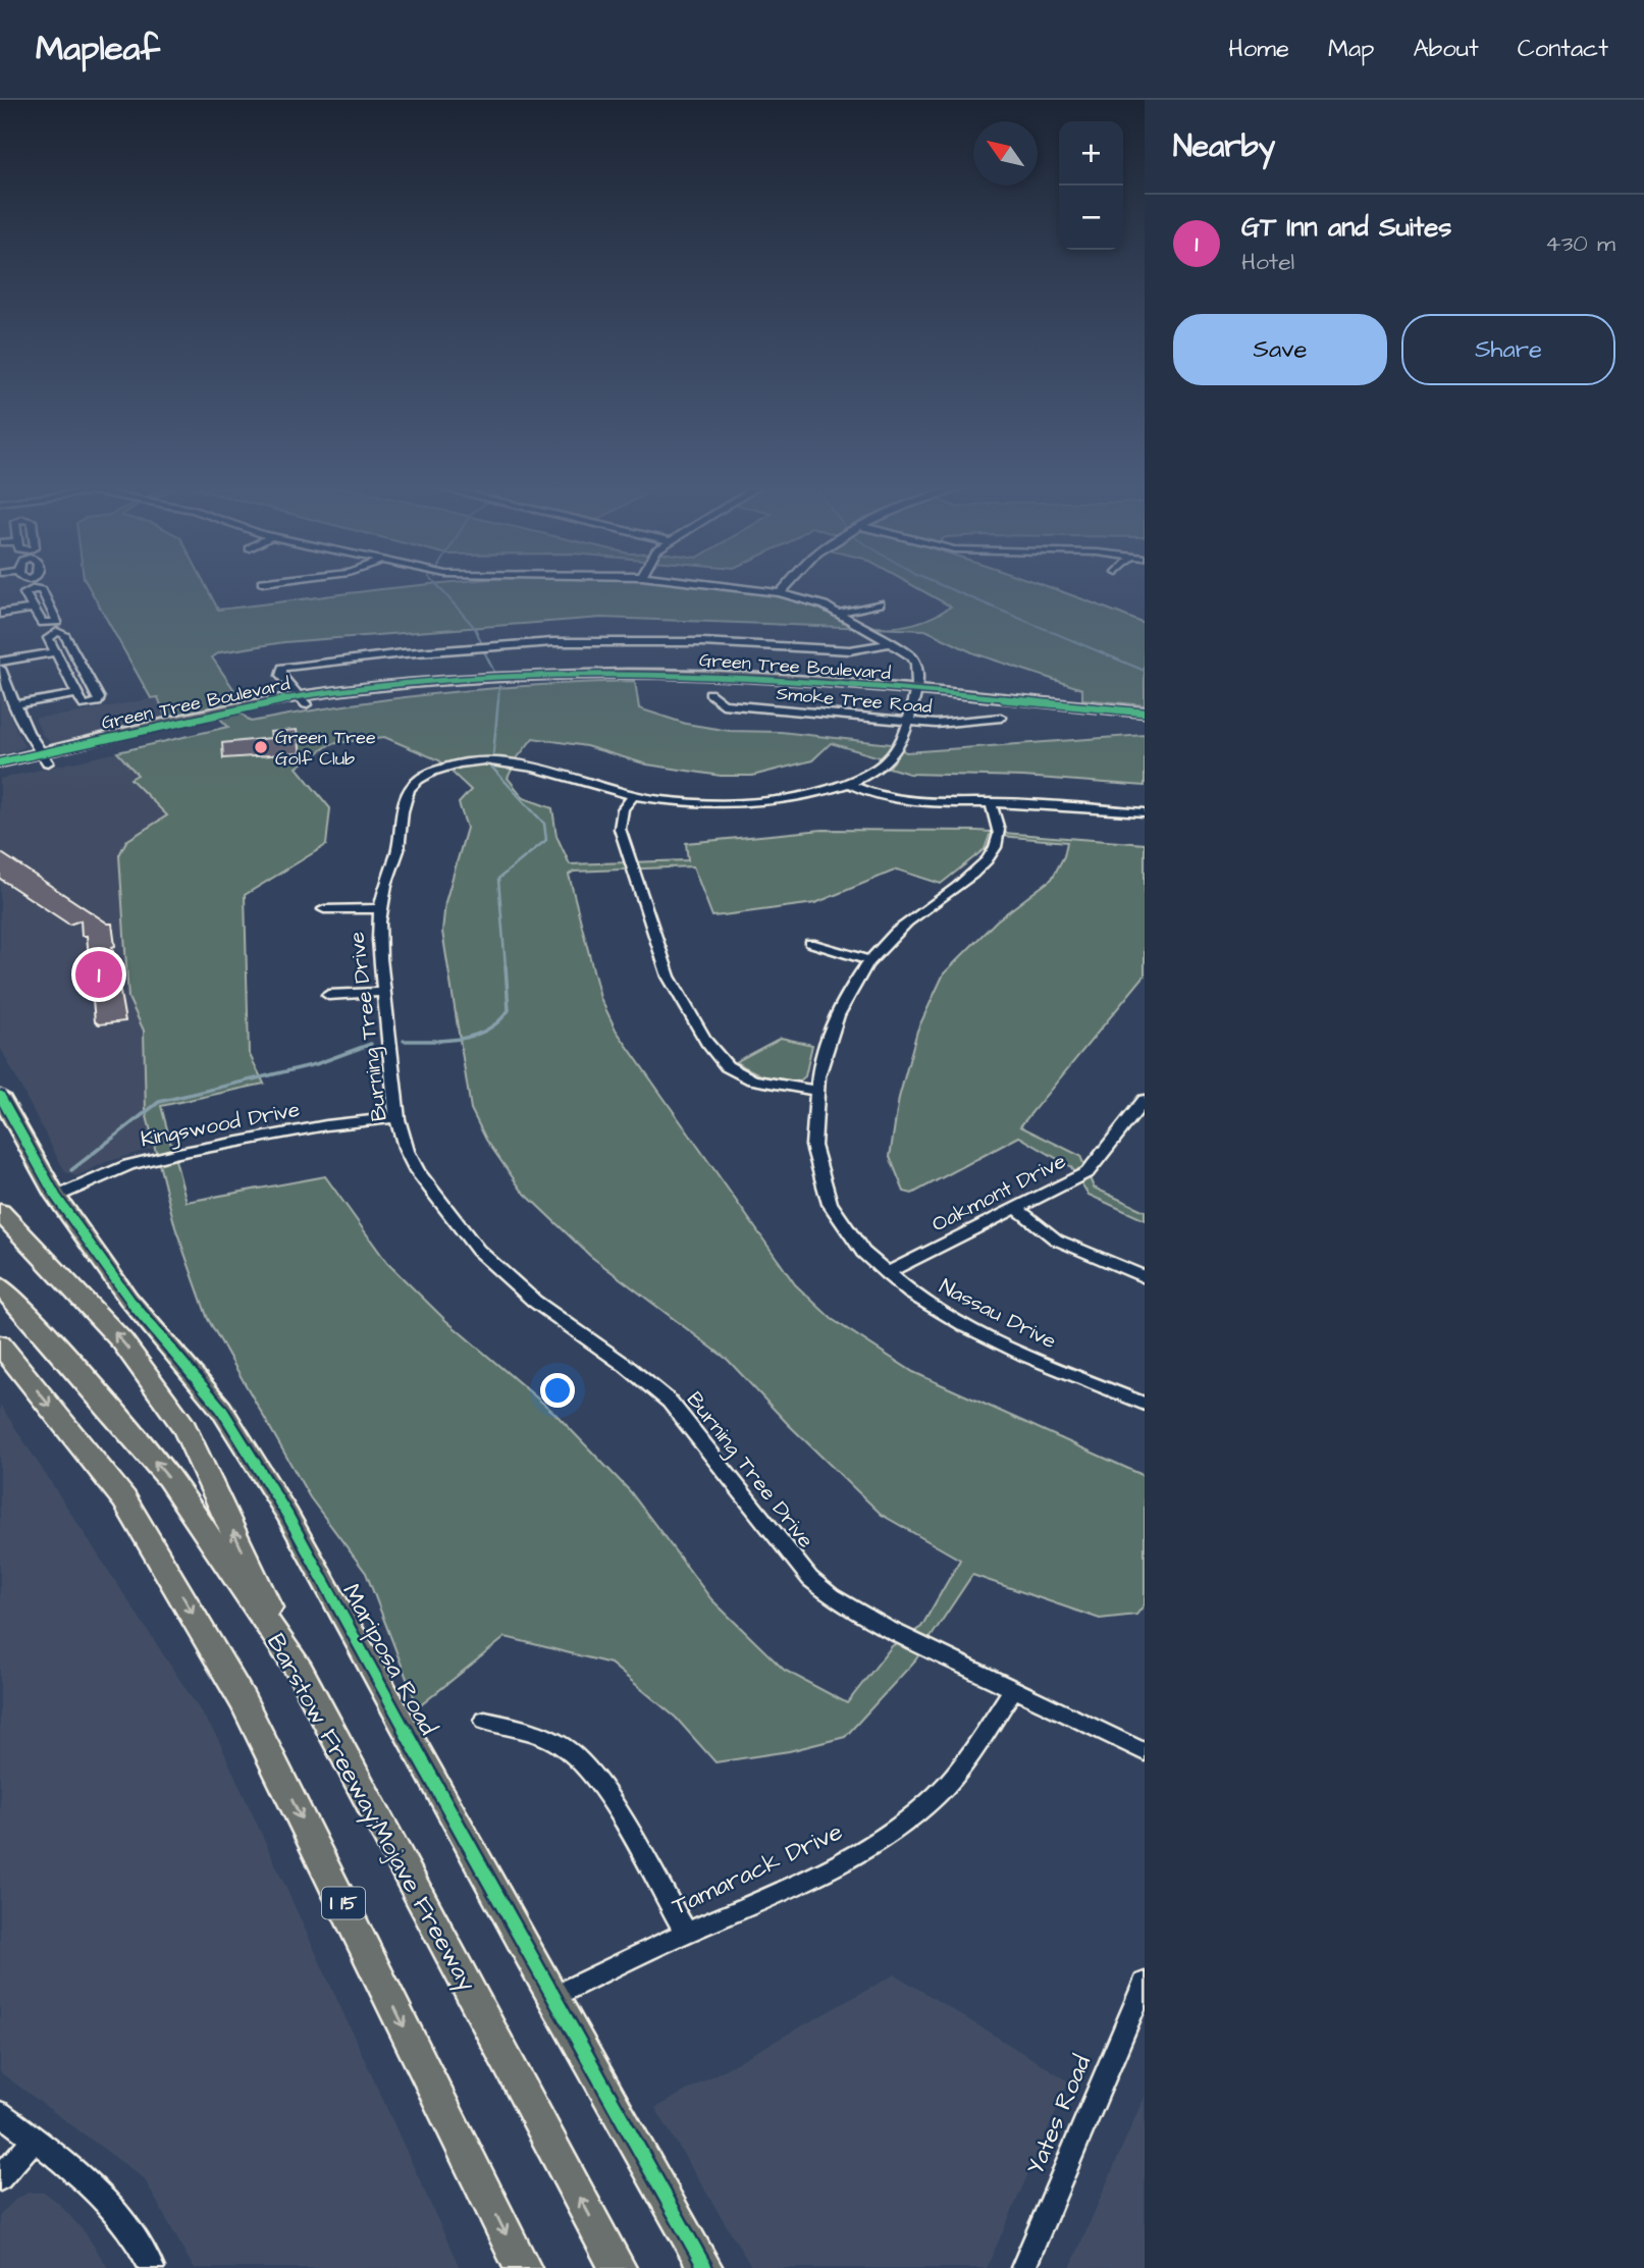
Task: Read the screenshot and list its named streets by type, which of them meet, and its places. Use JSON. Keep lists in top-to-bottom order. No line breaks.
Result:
{"streets":{"highway":["Barstow Freeway;Mojave Freeway","I 15"],"main road":["Green Tree Boulevard","Mariposa Road"],"street":["Smoke Tree Road","Burning Tree Drive","Kingswood Drive","Oakmont Drive","Nassau Drive","Tamarack Drive","Yates Road"]},"crossings":[["Green Tree Boulevard","Burning Tree Drive"],["Smoke Tree Road","Burning Tree Drive"],["Burning Tree Drive","Kingswood Drive"],["Burning Tree Drive","Tamarack Drive"],["Kingswood Drive","Mariposa Road"],["Oakmont Drive","Nassau Drive"],["Mariposa Road","Tamarack Drive"]],"places":["Green Tree Golf Club"],"north":"top left","page":{"header":"Mapleaf","nav":["Home","Map","About","Contact"],"heading":"Nearby","map_buttons":["+","−"],"list":[{"mark":"1","name":"GT Inn and Suites","note":"Hotel","value":"430 m"}],"buttons":["Save","Share"],"pins":"1"}}
